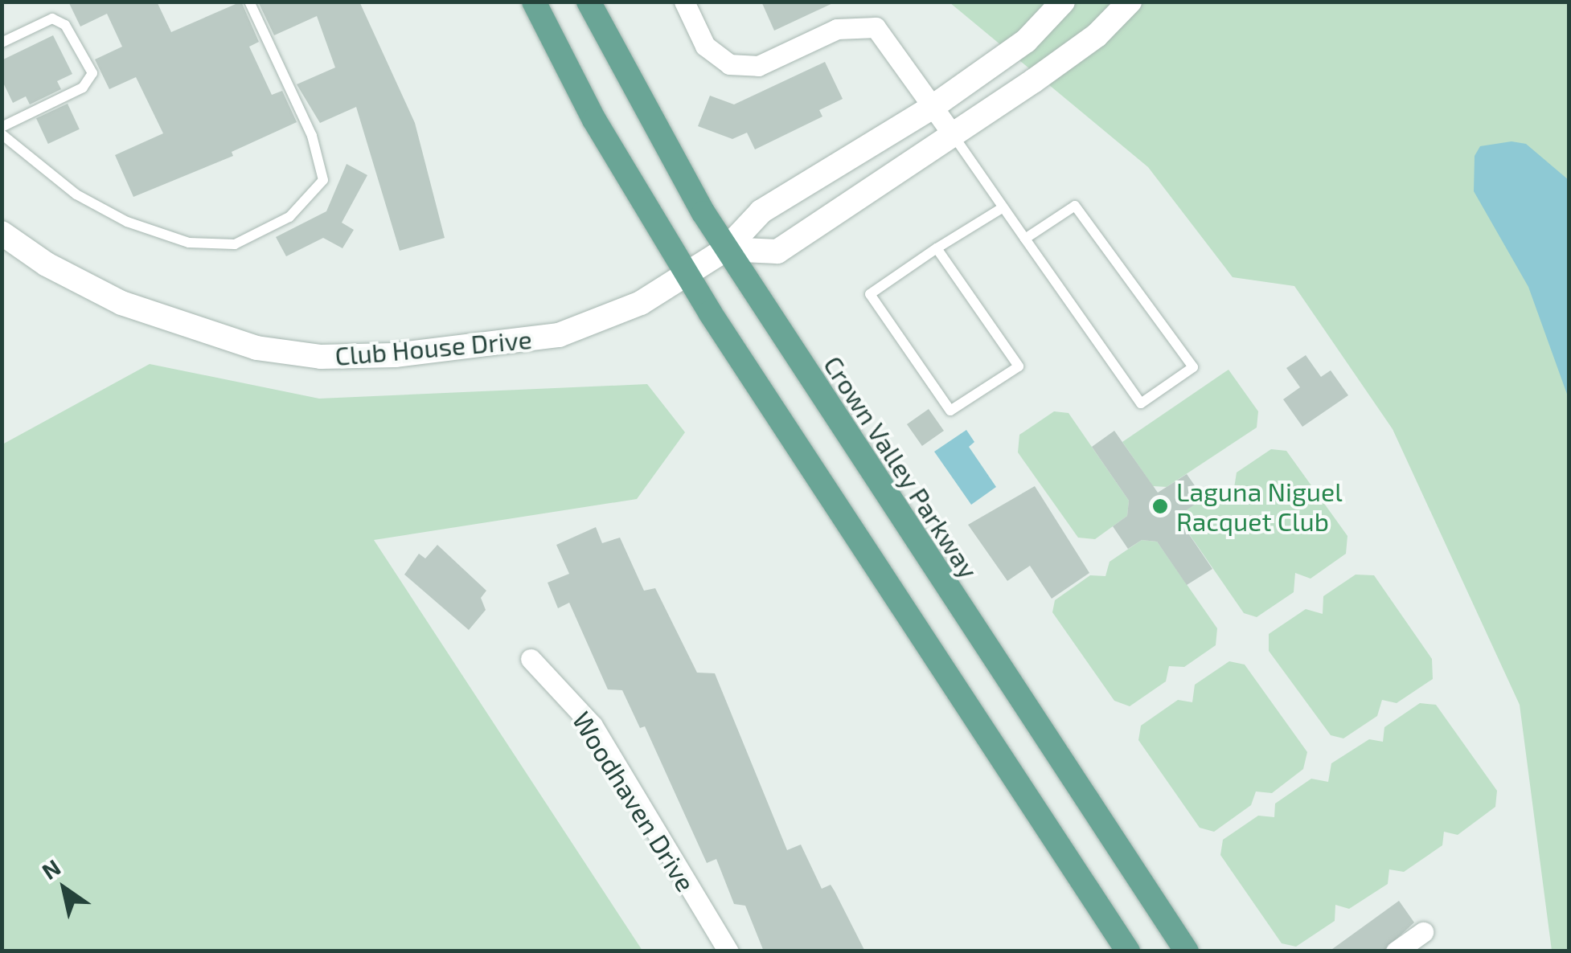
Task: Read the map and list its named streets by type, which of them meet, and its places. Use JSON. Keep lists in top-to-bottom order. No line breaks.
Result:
{"streets":{"main road":["Crown Valley Parkway"],"street":["Club House Drive","Woodhaven Drive"]},"crossings":[["Club House Drive","Crown Valley Parkway"]],"places":["Laguna Niguel Racquet Club"],"north":"top left"}
